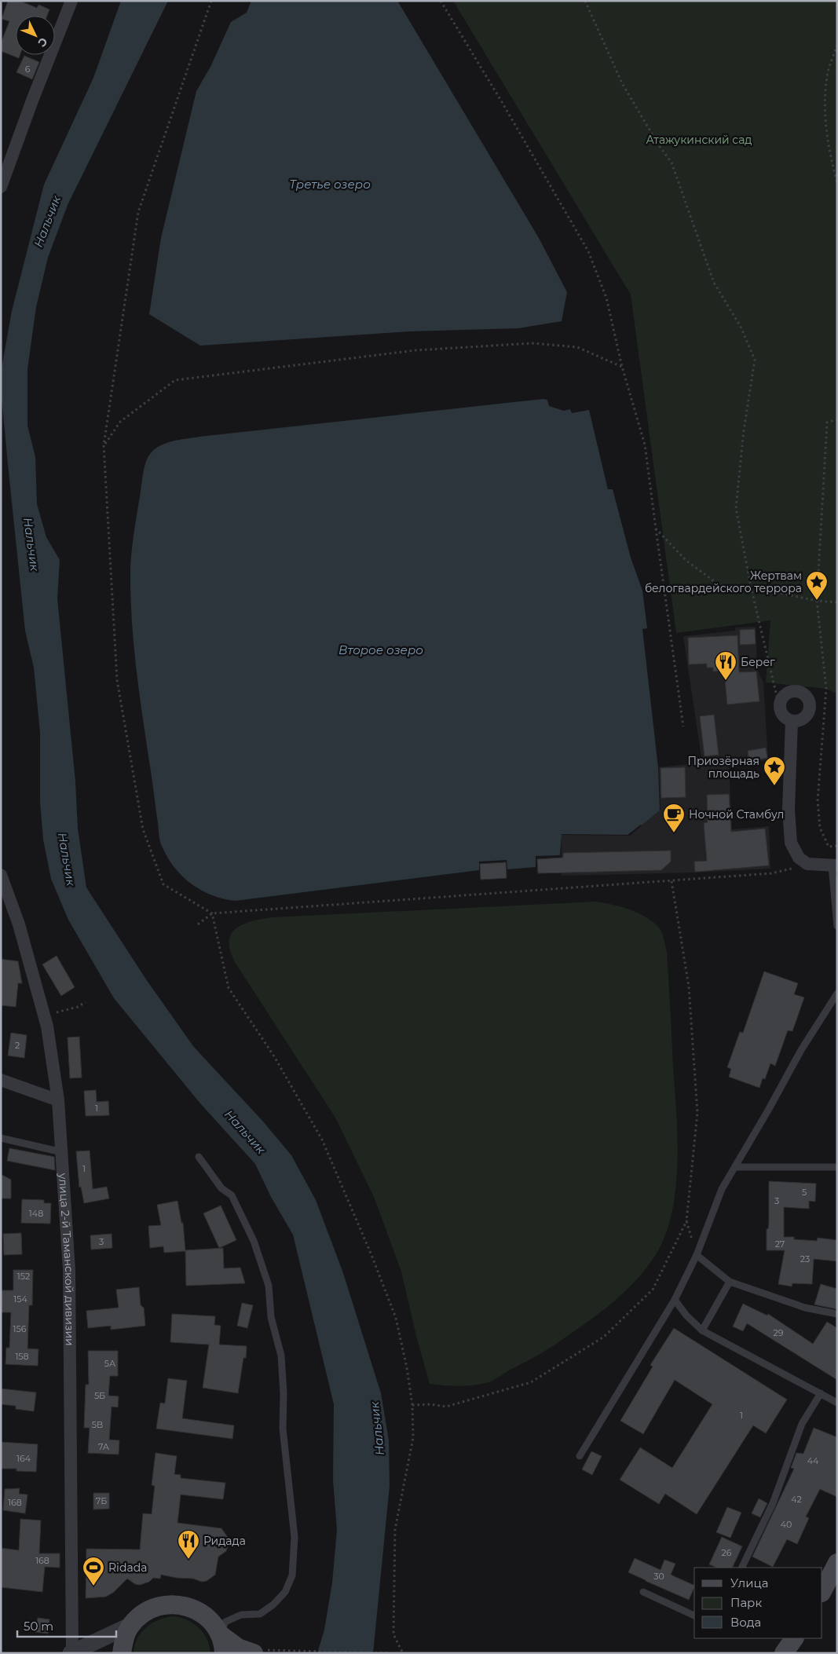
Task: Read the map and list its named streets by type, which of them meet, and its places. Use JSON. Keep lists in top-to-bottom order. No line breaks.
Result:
{"streets":{"street":["улица 2-й Таманской дивизии"]},"water":["Третье озеро","Нальчик","Второе озеро"],"parks":["Атажукинский сад"],"places":{"place":["Жертвам белогвардейского террора","Приозёрная площадь"],"restaurant":["Берег","Ридада"],"cafe":["Ночной Стамбул"],"sports":["Ridada"]},"house_numbers":["6","2","1","1","5","3","148","3","27","23","152","154","156","29","158","5А","5Б","1","5В","7А","164","44","42","7Б","168","40","26","168","30"],"legend":["Улица","Парк","Вода"],"scale_bar":"50 m","north":"bottom right"}
